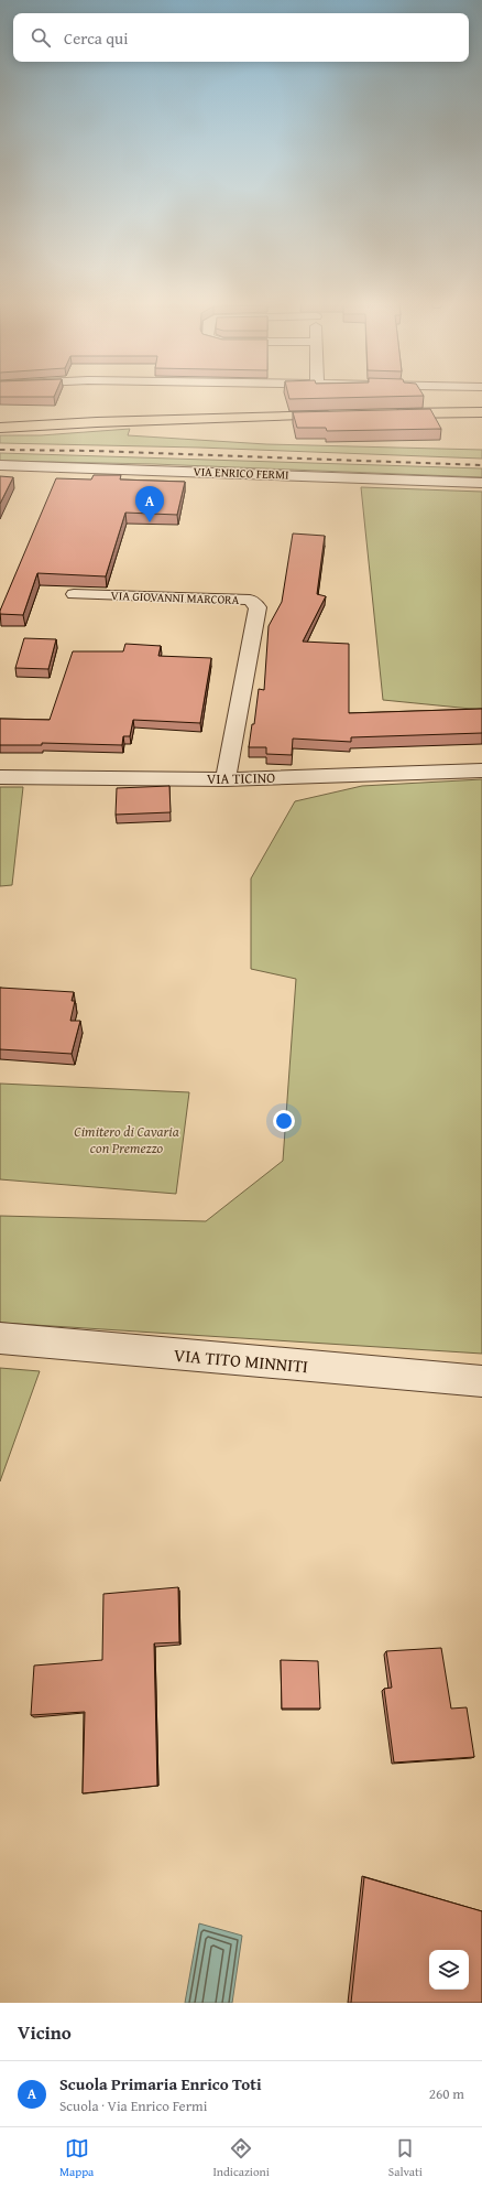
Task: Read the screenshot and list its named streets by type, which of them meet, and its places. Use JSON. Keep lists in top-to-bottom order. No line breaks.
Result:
{"streets":{"street":["VIA ENRICO FERMI","VIA GIOVANNI MARCORA","VIA TICINO","VIA TITO MINNITI"]},"crossings":[["VIA GIOVANNI MARCORA","VIA TICINO"]],"parks":["Cimitero di Cavaria con Premezzo"],"page":{"search":"Cerca qui","pins":"A","heading":"Vicino","list":[{"mark":"A","name":"Scuola Primaria Enrico Toti","note":"Scuola · Via Enrico Fermi","value":"260 m"}],"nav":["Mappa","Indicazioni","Salvati"]}}
